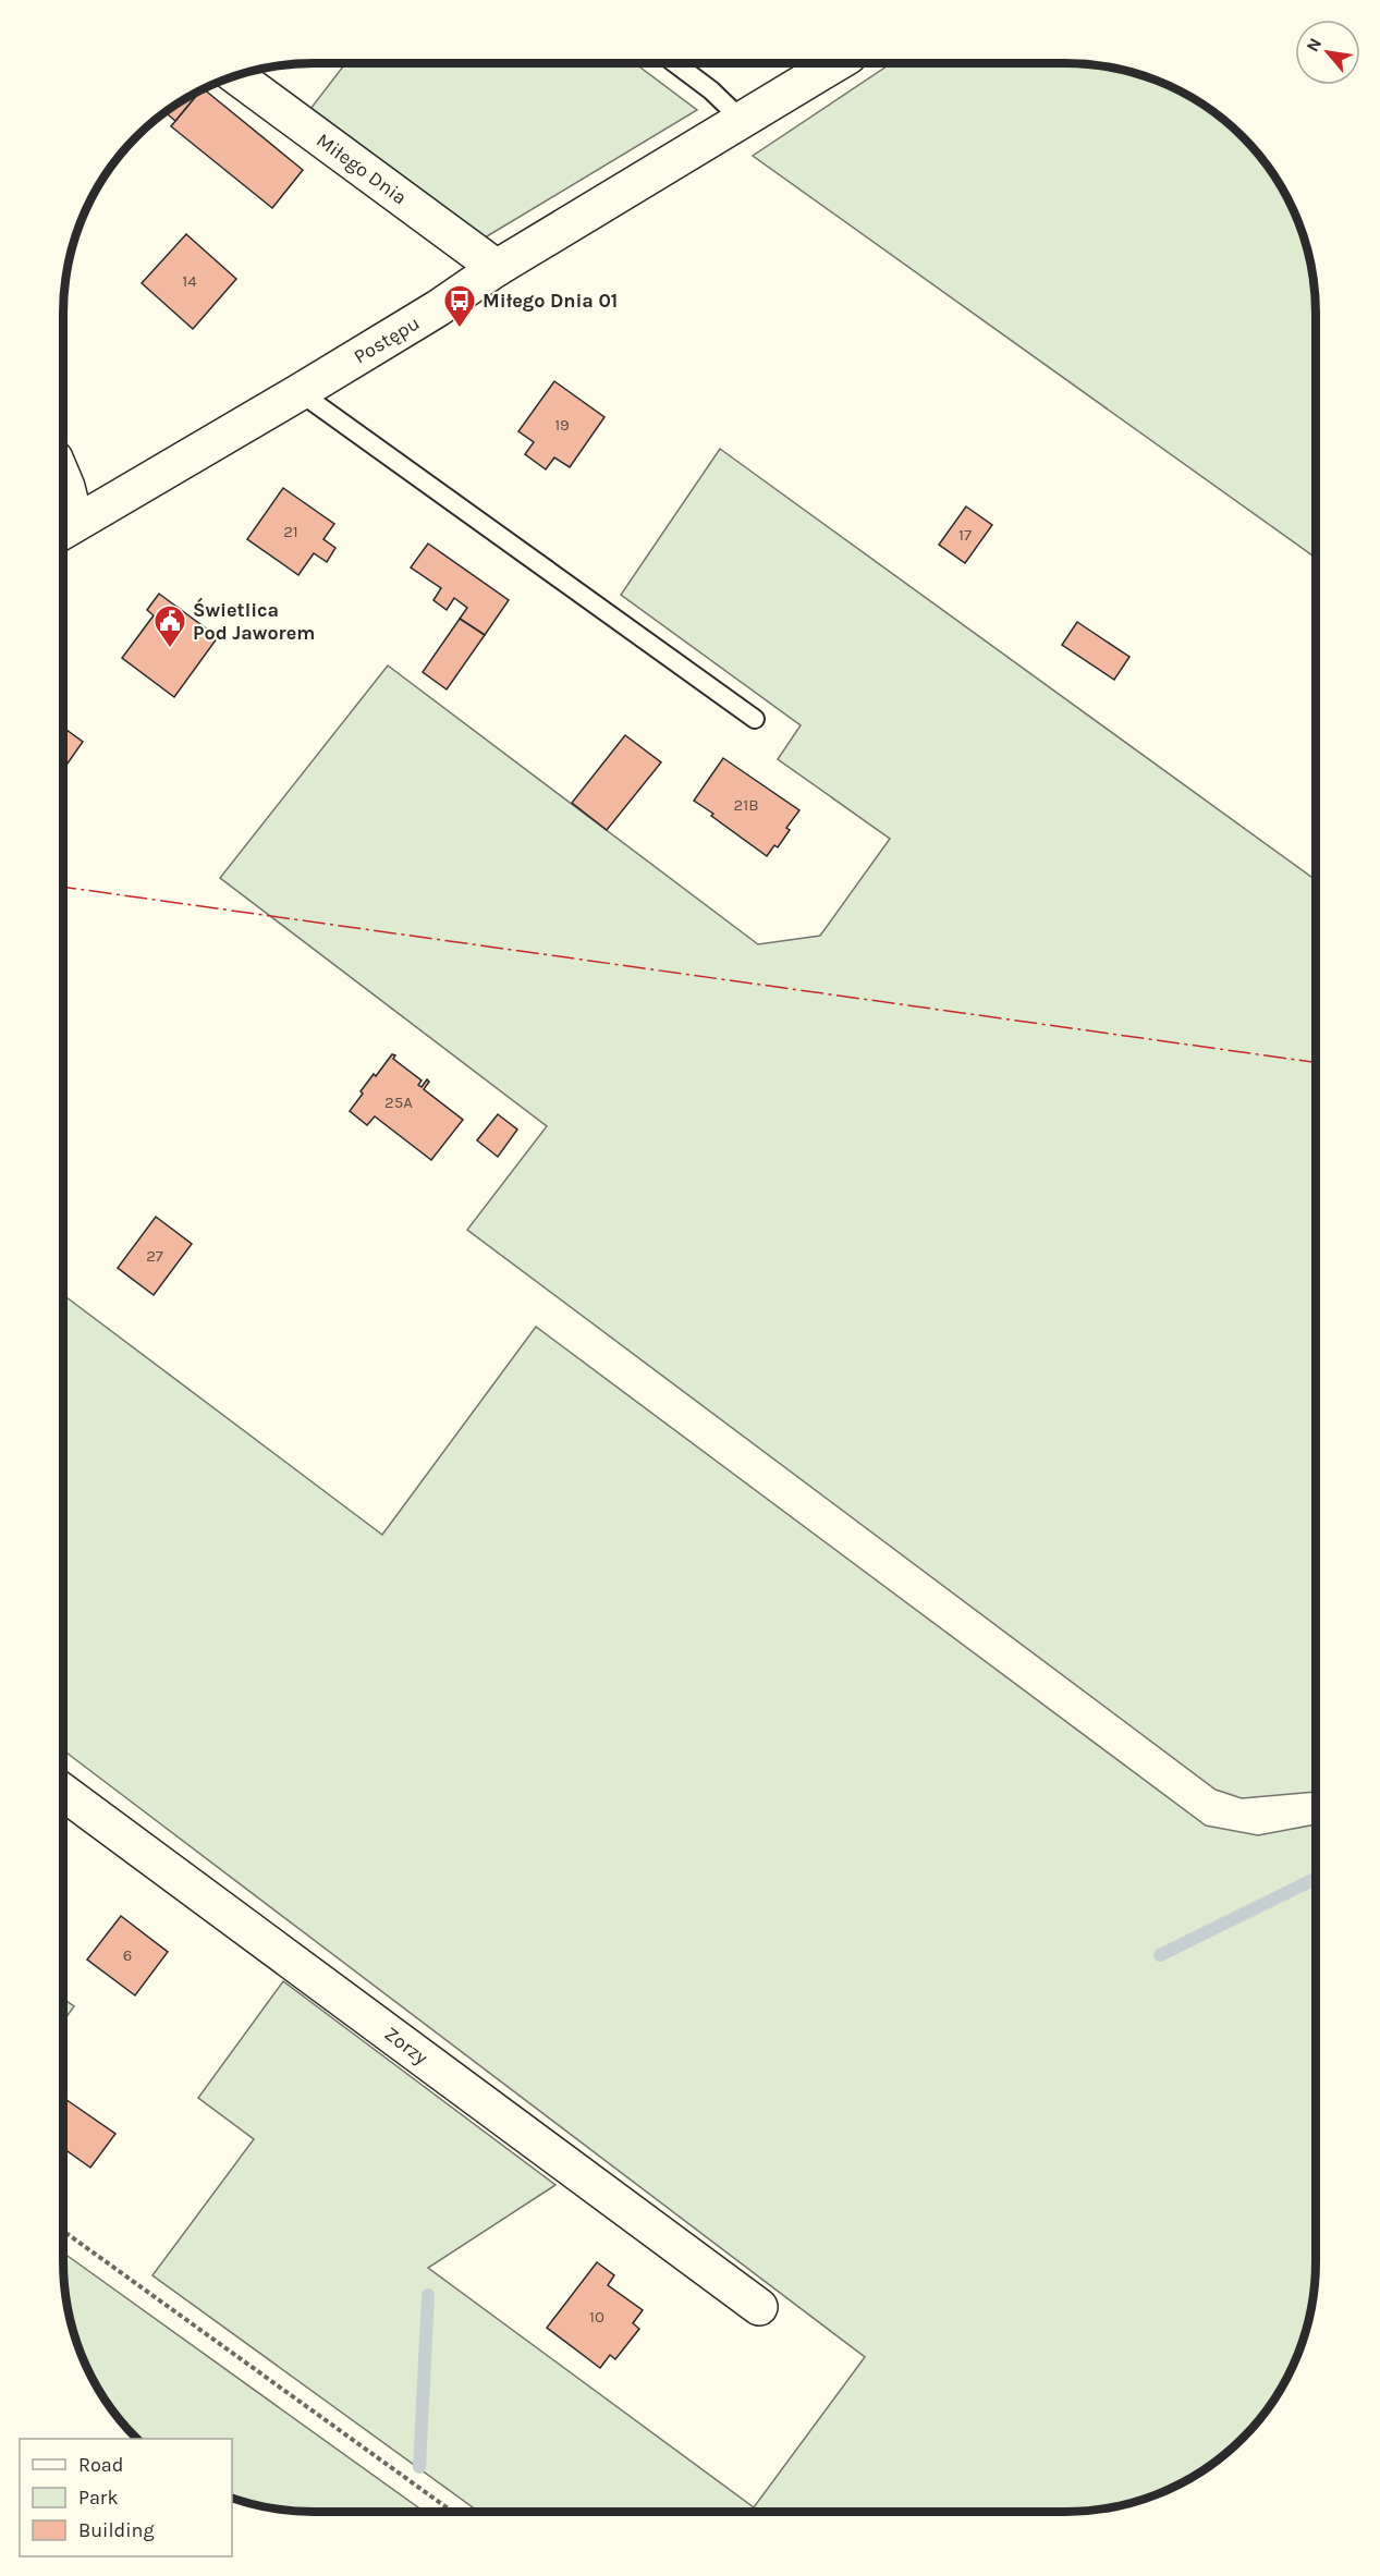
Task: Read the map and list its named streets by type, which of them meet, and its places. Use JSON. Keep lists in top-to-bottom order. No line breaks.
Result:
{"streets":{"street":["Miłego Dnia","Postępu","Zorzy"]},"crossings":[["Miłego Dnia","Postępu"]],"places":{"bus stop":["Miłego Dnia 01"],"public building":["Świetlica Pod Jaworem"]},"house_numbers":["14","19","21","17","21B","25A","27","6","10"],"legend":["Road","Park","Building"],"north":"top left"}
